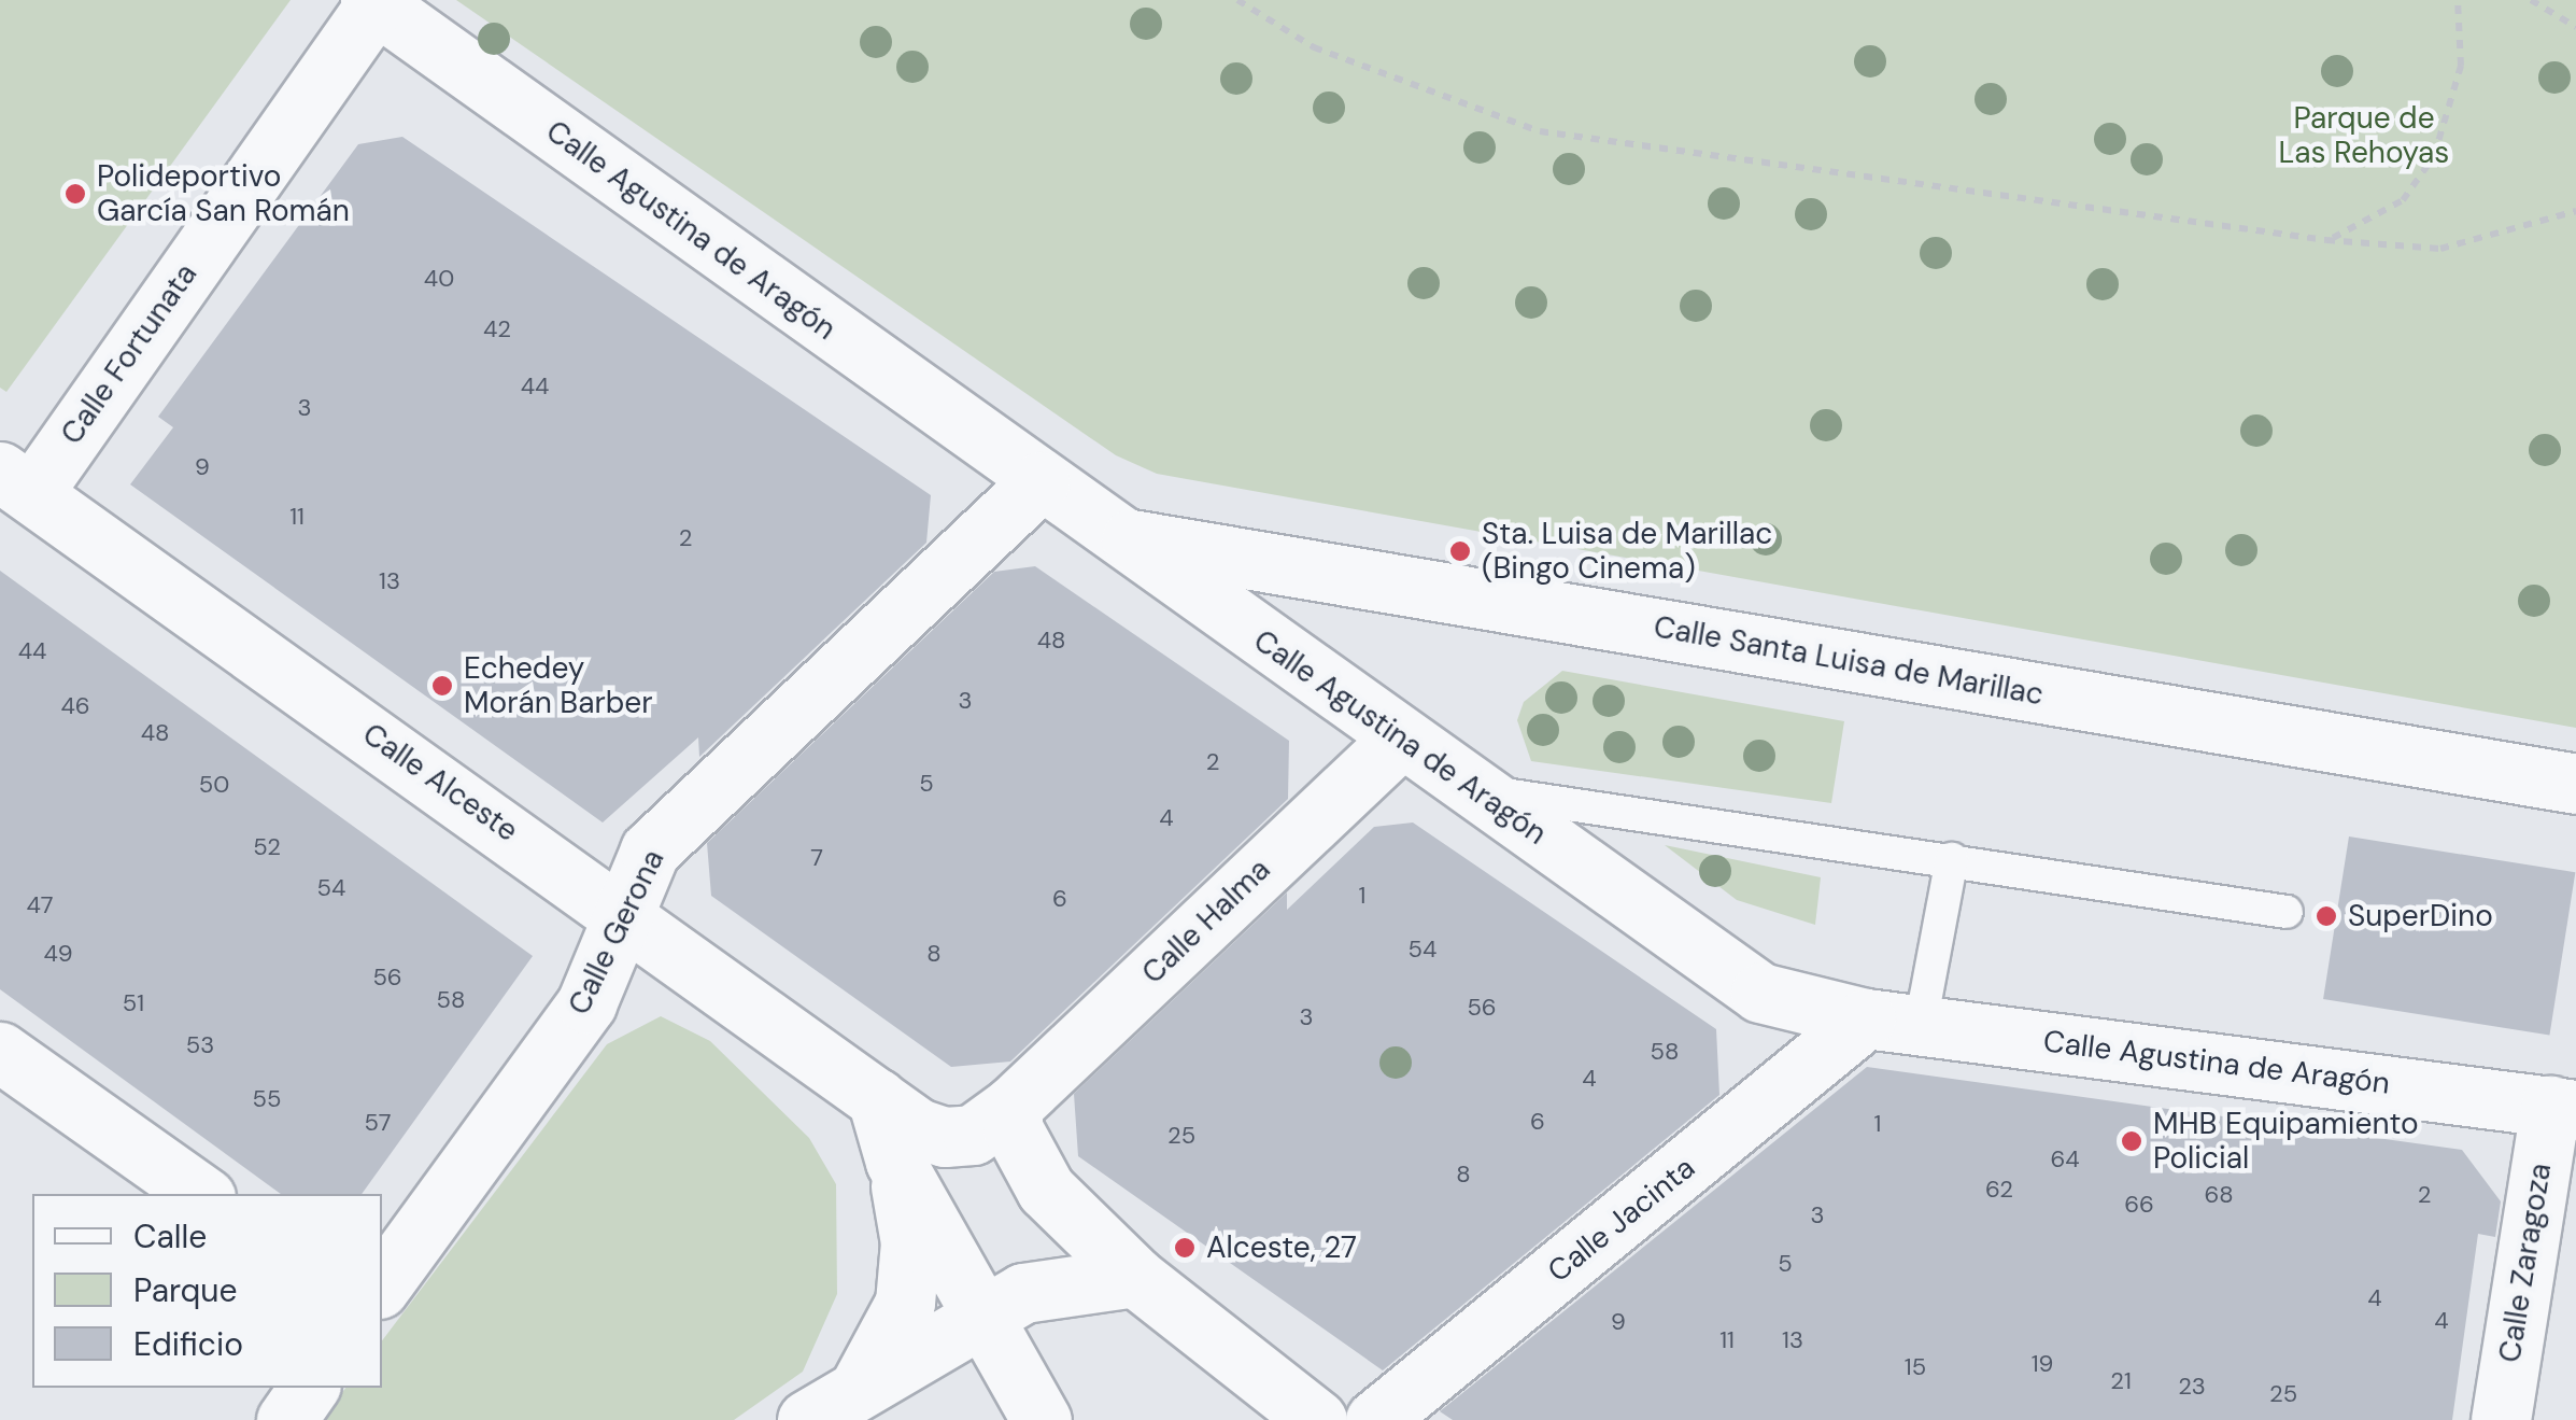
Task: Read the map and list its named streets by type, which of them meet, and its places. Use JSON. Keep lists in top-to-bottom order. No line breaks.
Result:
{"streets":{"street":["Calle Agustina de Aragón","Calle Fortunata","Calle Santa Luisa de Marillac","Calle Alceste","Calle Halma","Calle Gerona","Calle Jacinta","Calle Zaragoza"]},"crossings":[["Calle Agustina de Aragón","Calle Fortunata"],["Calle Agustina de Aragón","Calle Santa Luisa de Marillac"],["Calle Agustina de Aragón","Calle Halma"],["Calle Agustina de Aragón","Calle Gerona"],["Calle Agustina de Aragón","Calle Jacinta"],["Calle Agustina de Aragón","Calle Zaragoza"],["Calle Fortunata","Calle Alceste"],["Calle Alceste","Calle Halma"],["Calle Alceste","Calle Gerona"]],"parks":["Parque de Las Rehoyas"],"places":["Polideportivo García San Román","Sta. Luisa de Marillac (Bingo Cinema)","Echedey Morán Barber","SuperDino","MHB Equipamiento Policial","Alceste, 27"],"house_numbers":["40","42","44","3","9","11","2","13","48","44","3","46","48","2","5","50","4","52","7","54","1","6","47","54","49","8","56","58","51","56","3","53","58","4","55","6","57","1","25","64","8","62","68","2","66","3","5","4","4","9","11","13","19","15","21","23","25"],"legend":["Calle","Parque","Edificio"]}
